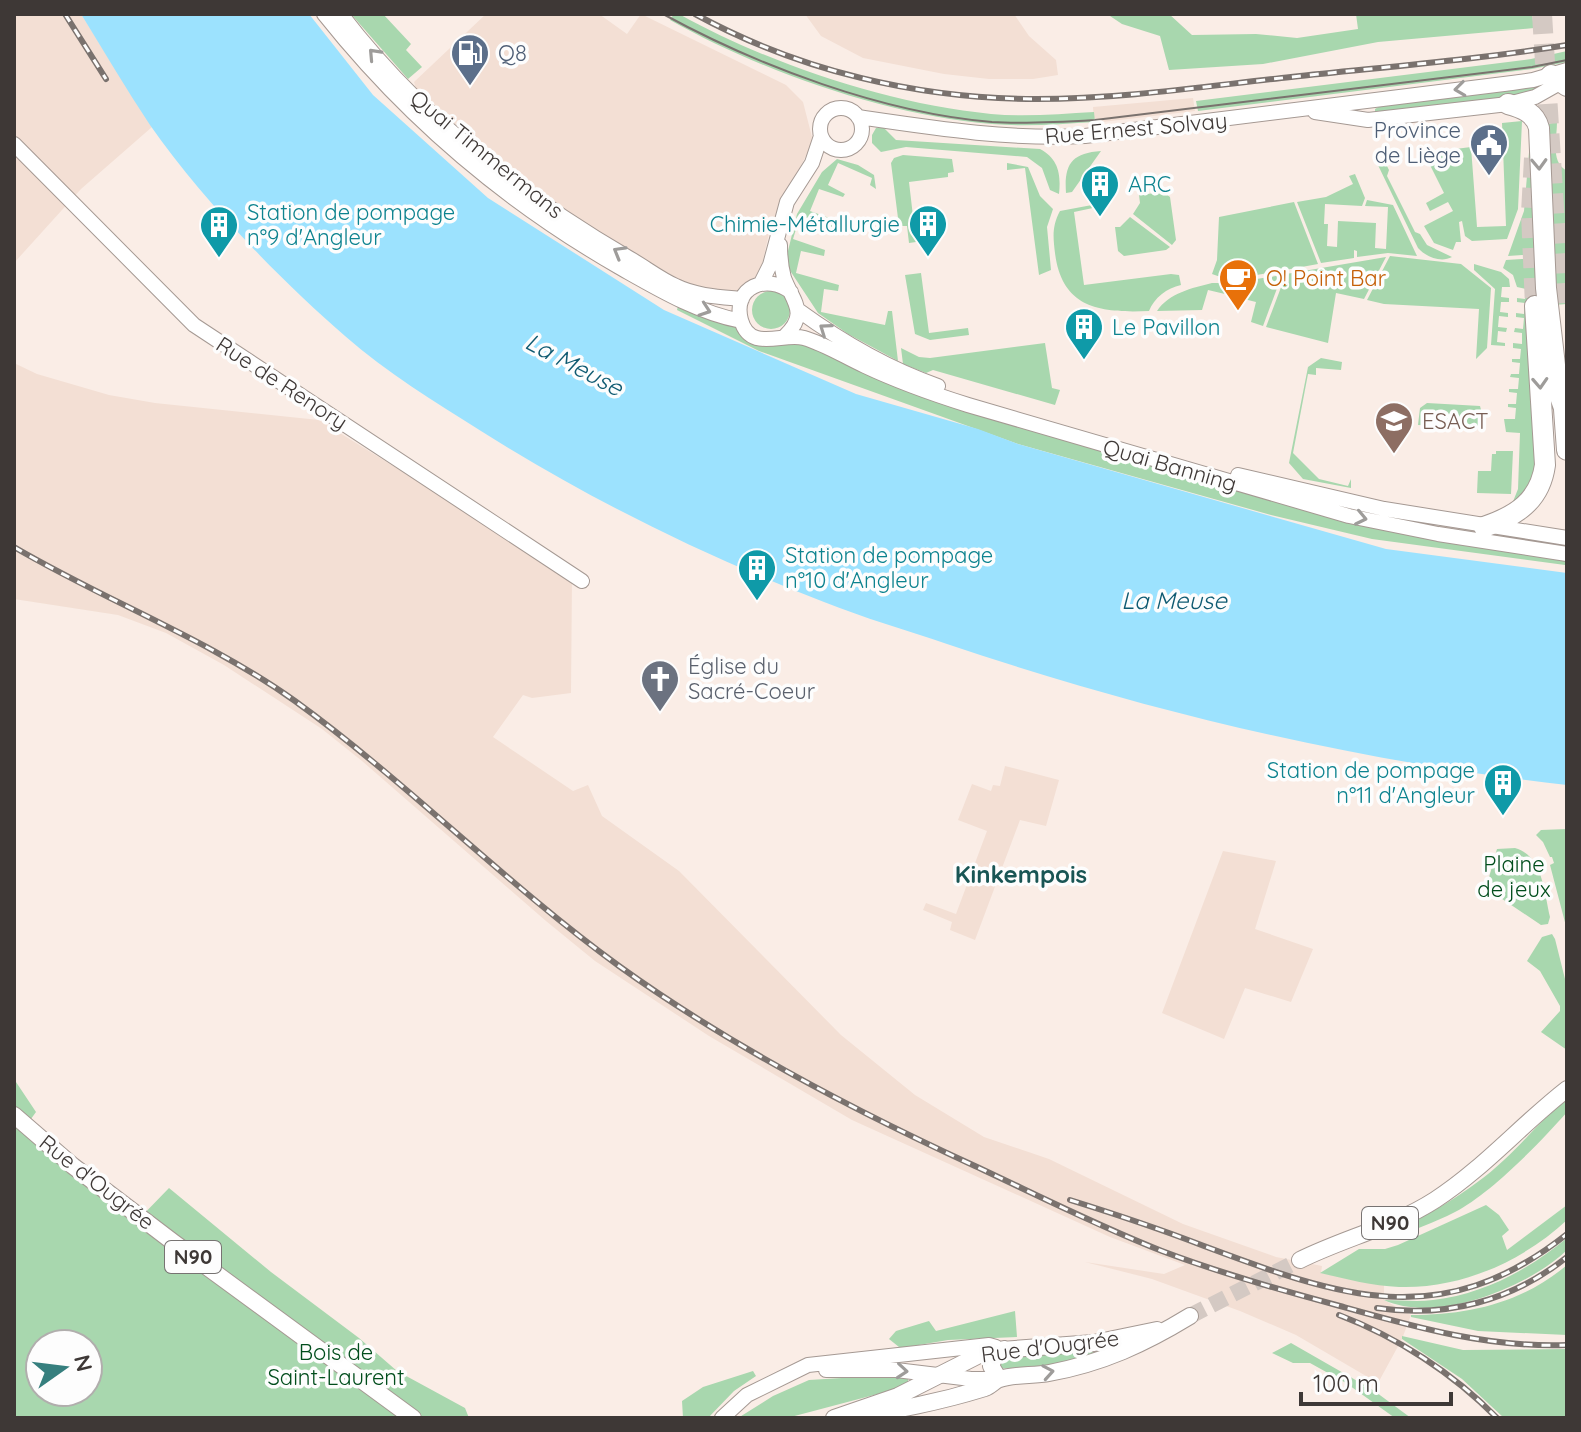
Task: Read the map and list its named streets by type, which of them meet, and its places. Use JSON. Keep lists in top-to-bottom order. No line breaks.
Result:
{"streets":{"main road":["Rue Ernest Solvay","Quai Timmermans","Rue de Renory","Quai Banning","Rue d'Ougrée","N90"]},"crossings":[["Quai Timmermans","Quai Banning"]],"districts":["Kinkempois"],"water":["La Meuse"],"parks":["Plaine de jeux","Bois de Saint-Laurent"],"places":{"fuel station":["Q8"],"public building":["Province de Liège"],"building":["ARC","Chimie-Métallurgie","Station de pompage n°9 d'Angleur","Le Pavillon","Station de pompage n°10 d'Angleur","Station de pompage n°11 d'Angleur"],"cafe":["O! Point Bar"],"school or university":["ESACT"],"church":["Église du Sacré-Coeur"]},"scale_bar":"100 m","north":"right"}
